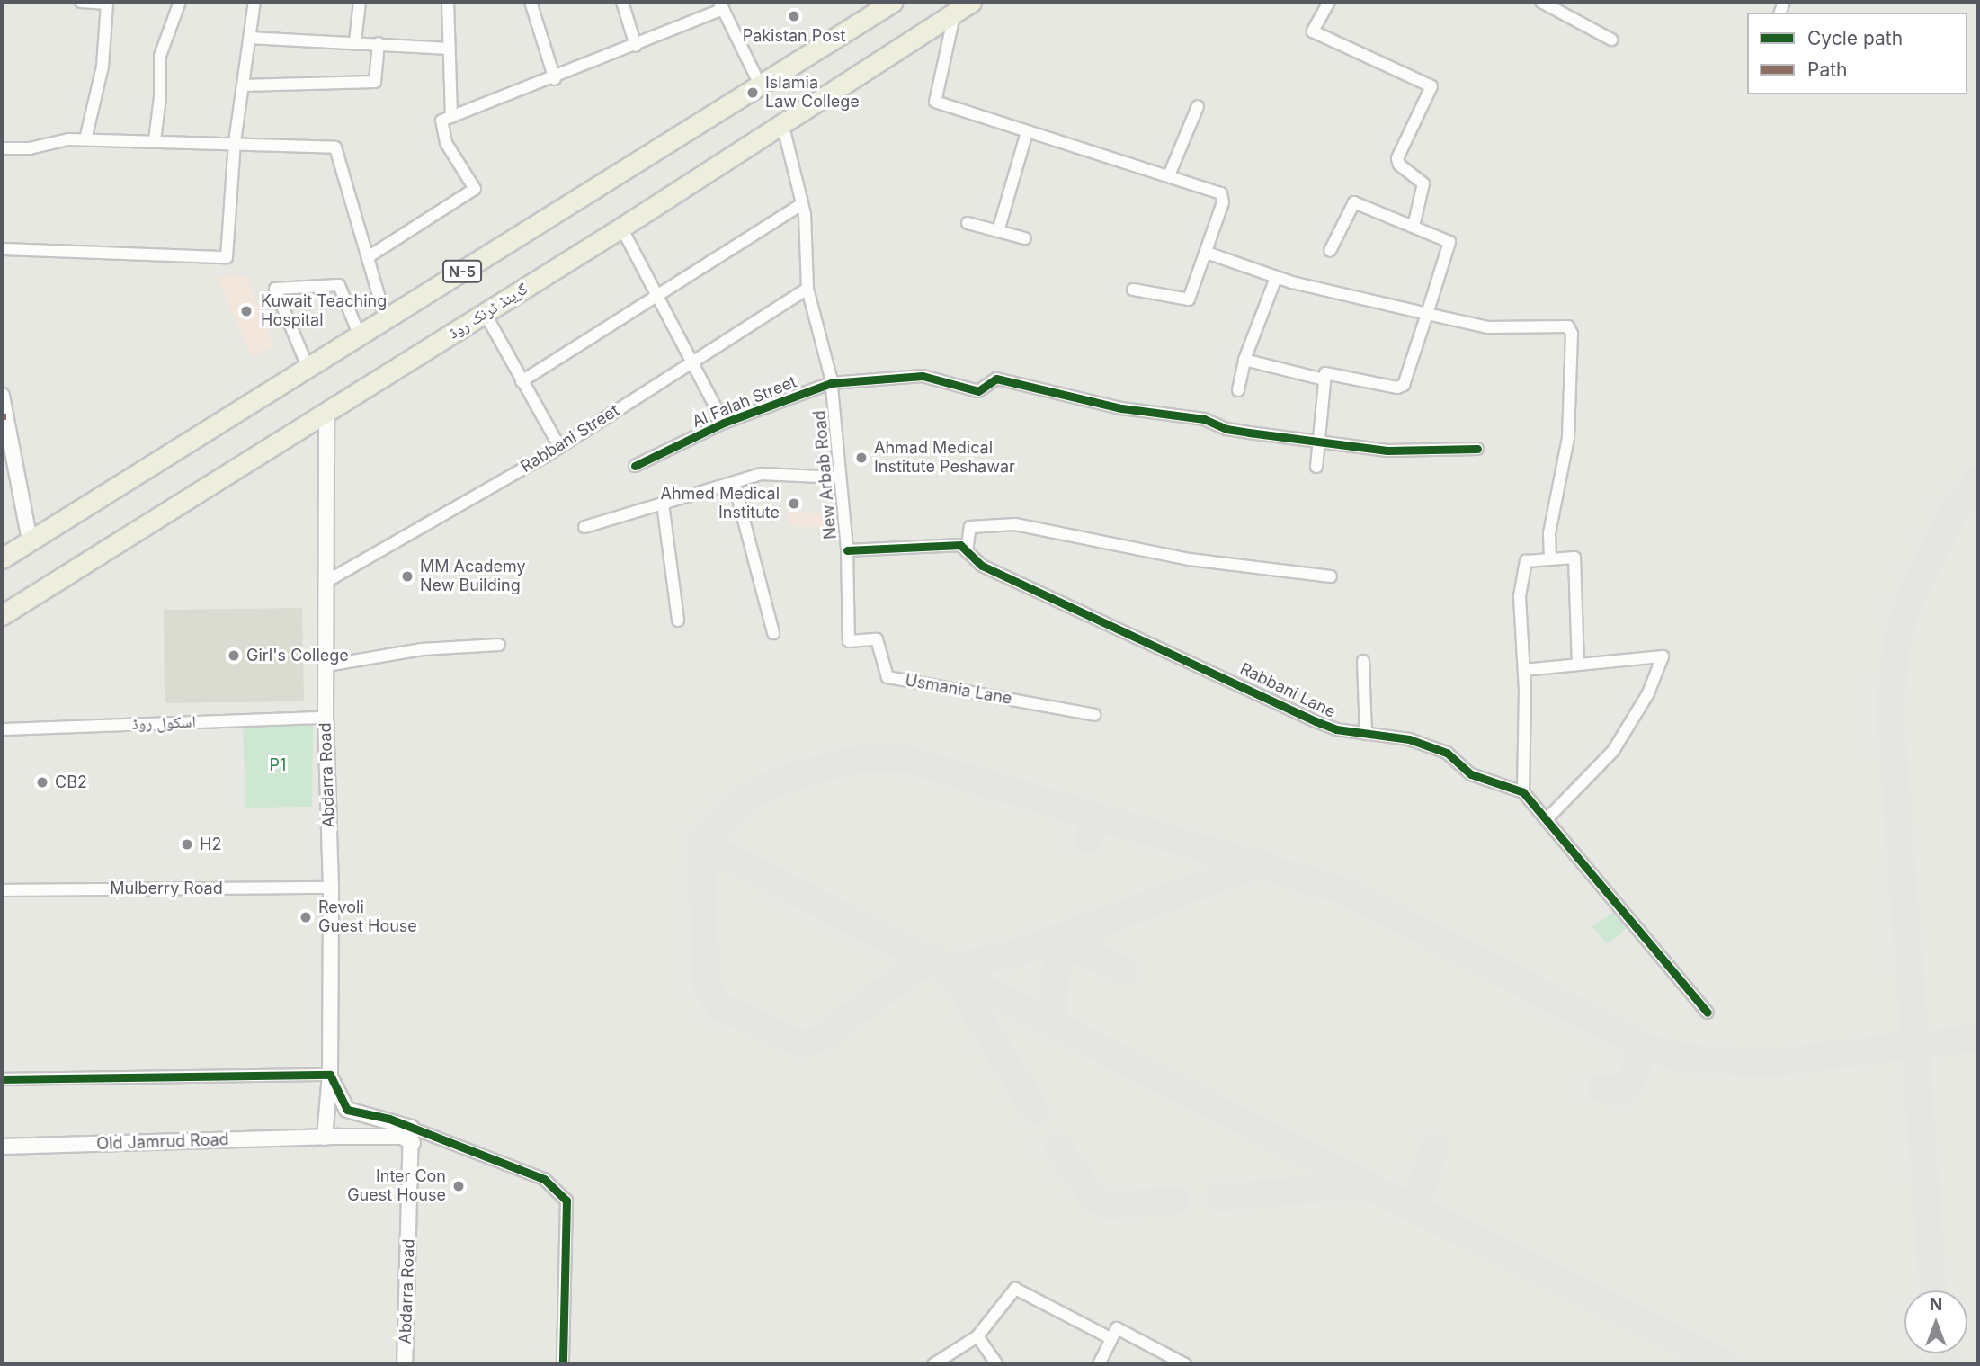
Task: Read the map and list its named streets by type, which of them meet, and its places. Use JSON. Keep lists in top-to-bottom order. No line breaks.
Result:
{"streets":{"highway":["N-5","گرینڈ ٹرنک روڈ"],"street":["Al Falah Street","Rabbani Street","New Arbab Road","Usmania Lane","Rabbani Lane","اسکول روڈ","Abdarra Road","Mulberry Road","Old Jamrud Road"]},"crossings":[["گرینڈ ٹرنک روڈ","New Arbab Road"],["گرینڈ ٹرنک روڈ","Abdarra Road"],["Al Falah Street","New Arbab Road"],["Rabbani Street","New Arbab Road"],["Rabbani Street","Abdarra Road"],["New Arbab Road","Usmania Lane"],["New Arbab Road","Rabbani Lane"],["اسکول روڈ","Abdarra Road"],["Abdarra Road","Mulberry Road"],["Abdarra Road","Old Jamrud Road"]],"parks":["P1"],"places":["Pakistan Post","Islamia Law College","Kuwait Teaching Hospital","Ahmad Medical Institute Peshawar","Ahmed Medical Institute","MM Academy New Building","Girl's College","CB2","H2","Revoli Guest House","Inter Con Guest House"],"legend":["Cycle path","Path"],"north":"top"}
